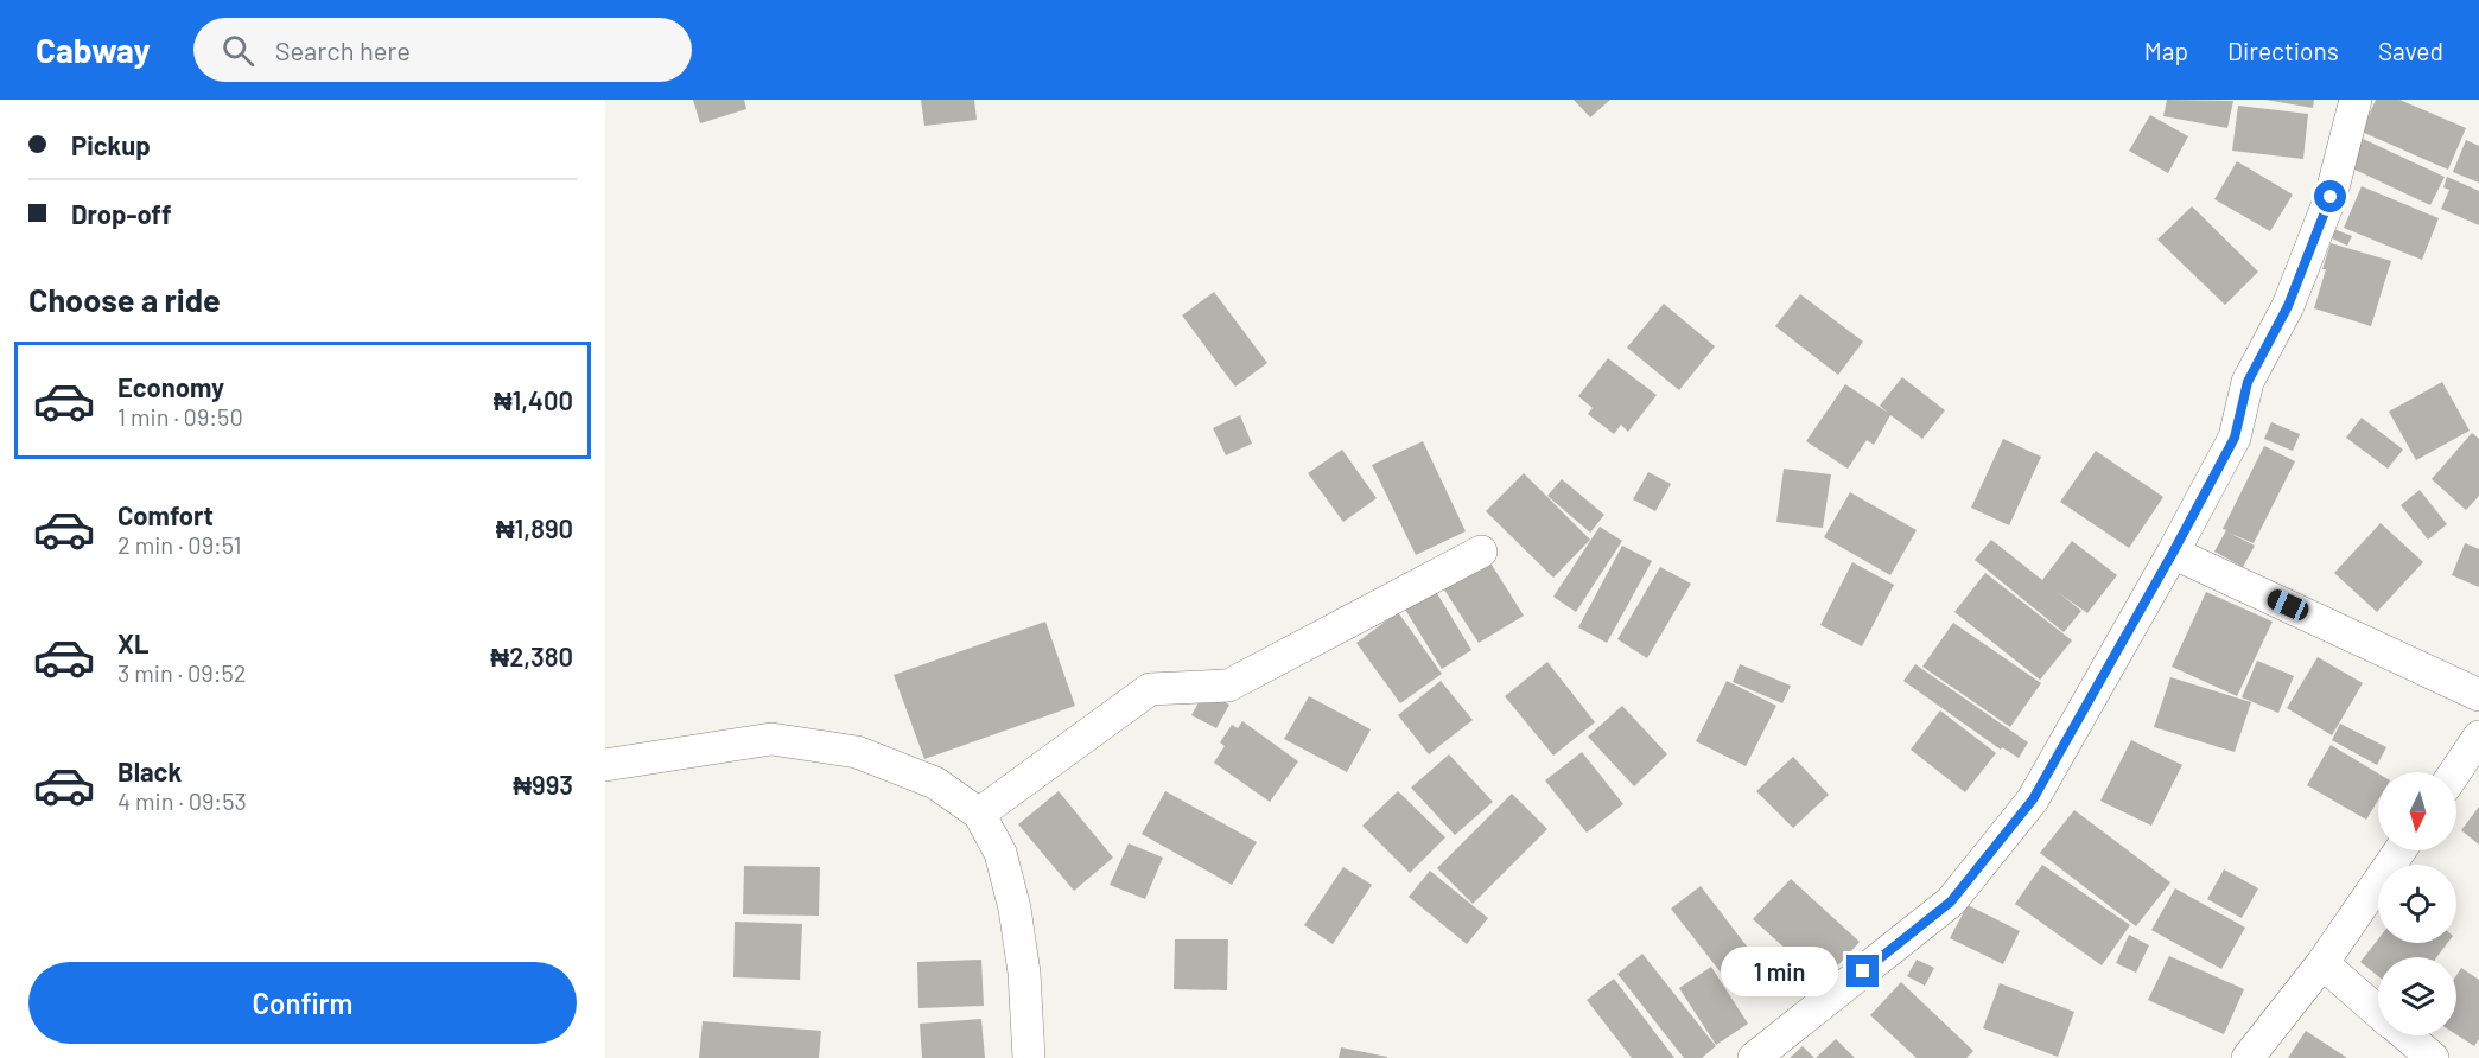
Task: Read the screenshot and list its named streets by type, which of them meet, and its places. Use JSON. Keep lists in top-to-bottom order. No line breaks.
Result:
{"north":"bottom","page":{"header":"Cabway","search":"Search here","nav":["Map","Directions","Saved"],"banner":["Pickup","Drop-off"],"heading":"Choose a ride","list":[{"name":"Economy","note":"1 min · 09:50","value":"₦1,400"},{"name":"Comfort","note":"2 min · 09:51","value":"₦1,890"},{"name":"XL","note":"3 min · 09:52","value":"₦2,380"},{"name":"Black","note":"4 min · 09:53","value":"₦993"}],"bubble":"1 min","buttons":"Confirm"}}
